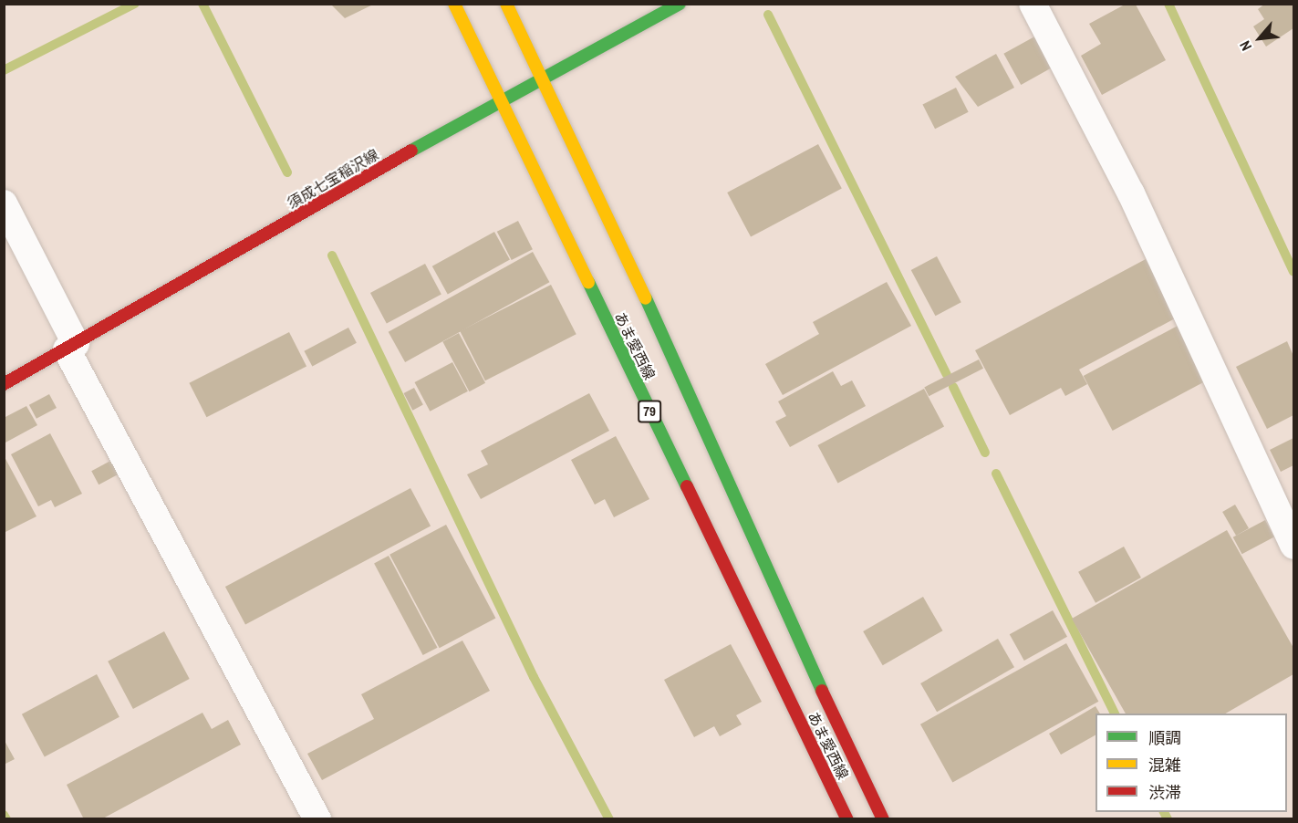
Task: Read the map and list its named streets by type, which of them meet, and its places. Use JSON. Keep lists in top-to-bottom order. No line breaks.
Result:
{"streets":{"main road":["須成七宝稲沢線","あま愛西線","79"]},"crossings":[["須成七宝稲沢線","あま愛西線"]],"legend":["順調","混雑","渋滞"],"north":"bottom left"}
